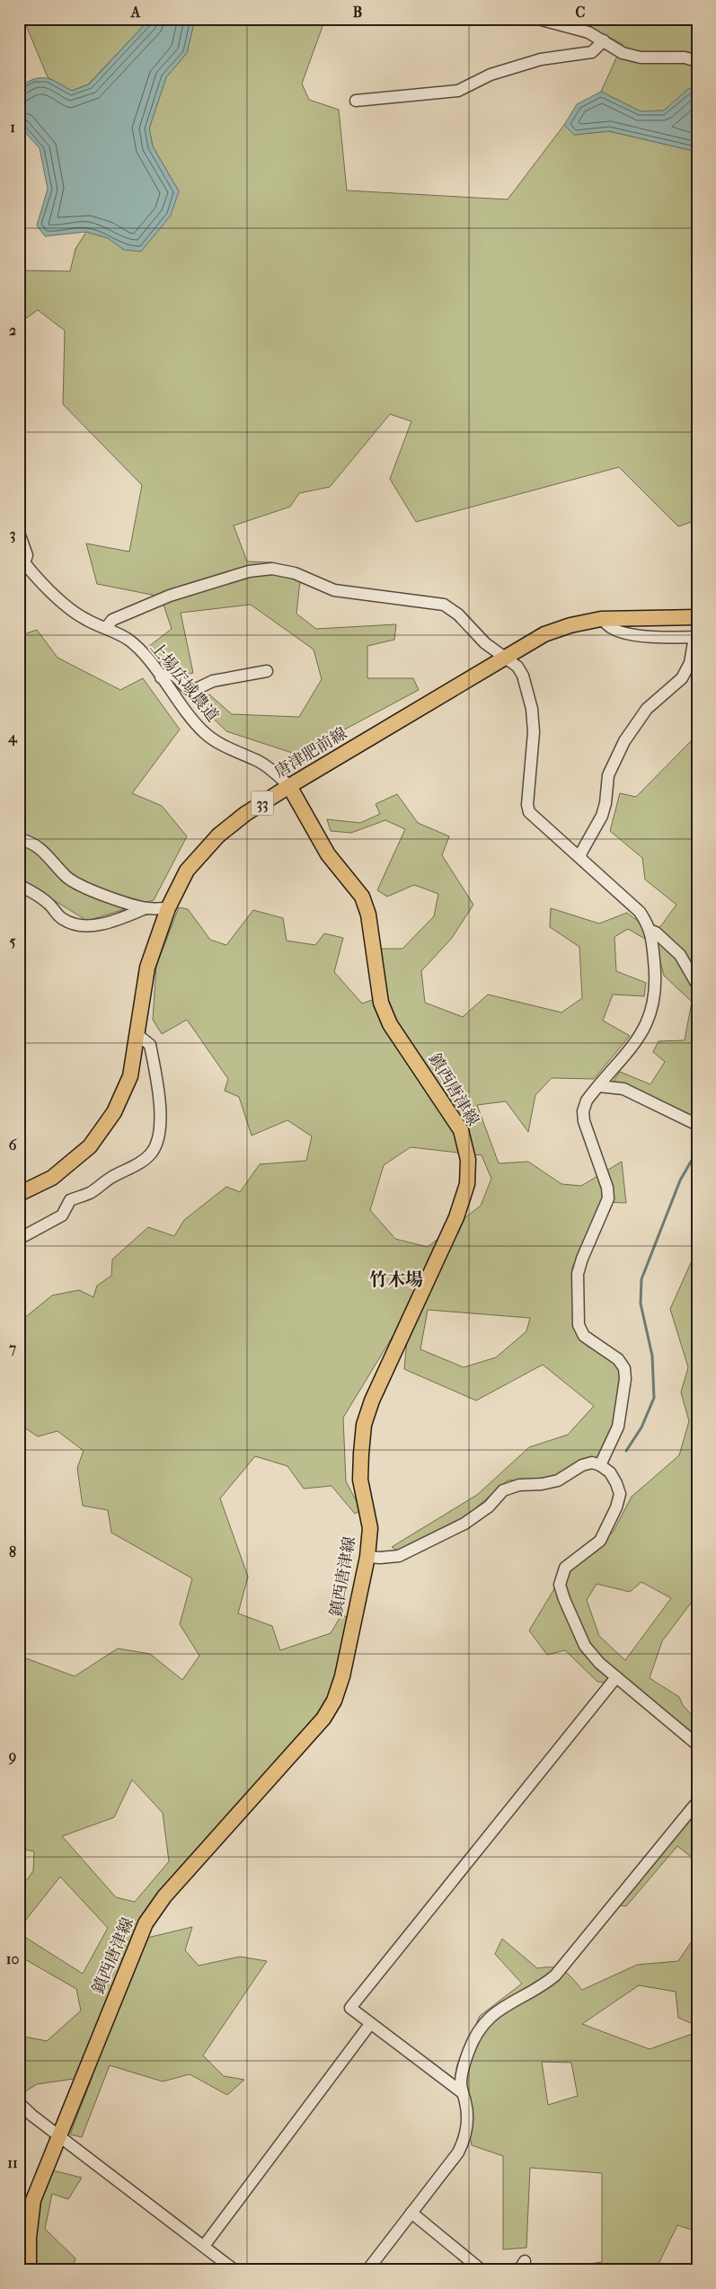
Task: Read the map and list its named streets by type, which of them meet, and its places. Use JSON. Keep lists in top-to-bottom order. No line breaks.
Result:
{"streets":{"main road":["唐津肥前線","33","鎮西唐津線"],"street":["上場広域農道"]},"crossings":[["上場広域農道","唐津肥前線"],["上場広域農道","鎮西唐津線"],["唐津肥前線","鎮西唐津線"]],"districts":["竹木場"],"grid":{"columns":["A","B","C"],"rows":["1","2","3","4","5","6","7","8","9","10","11"]}}
